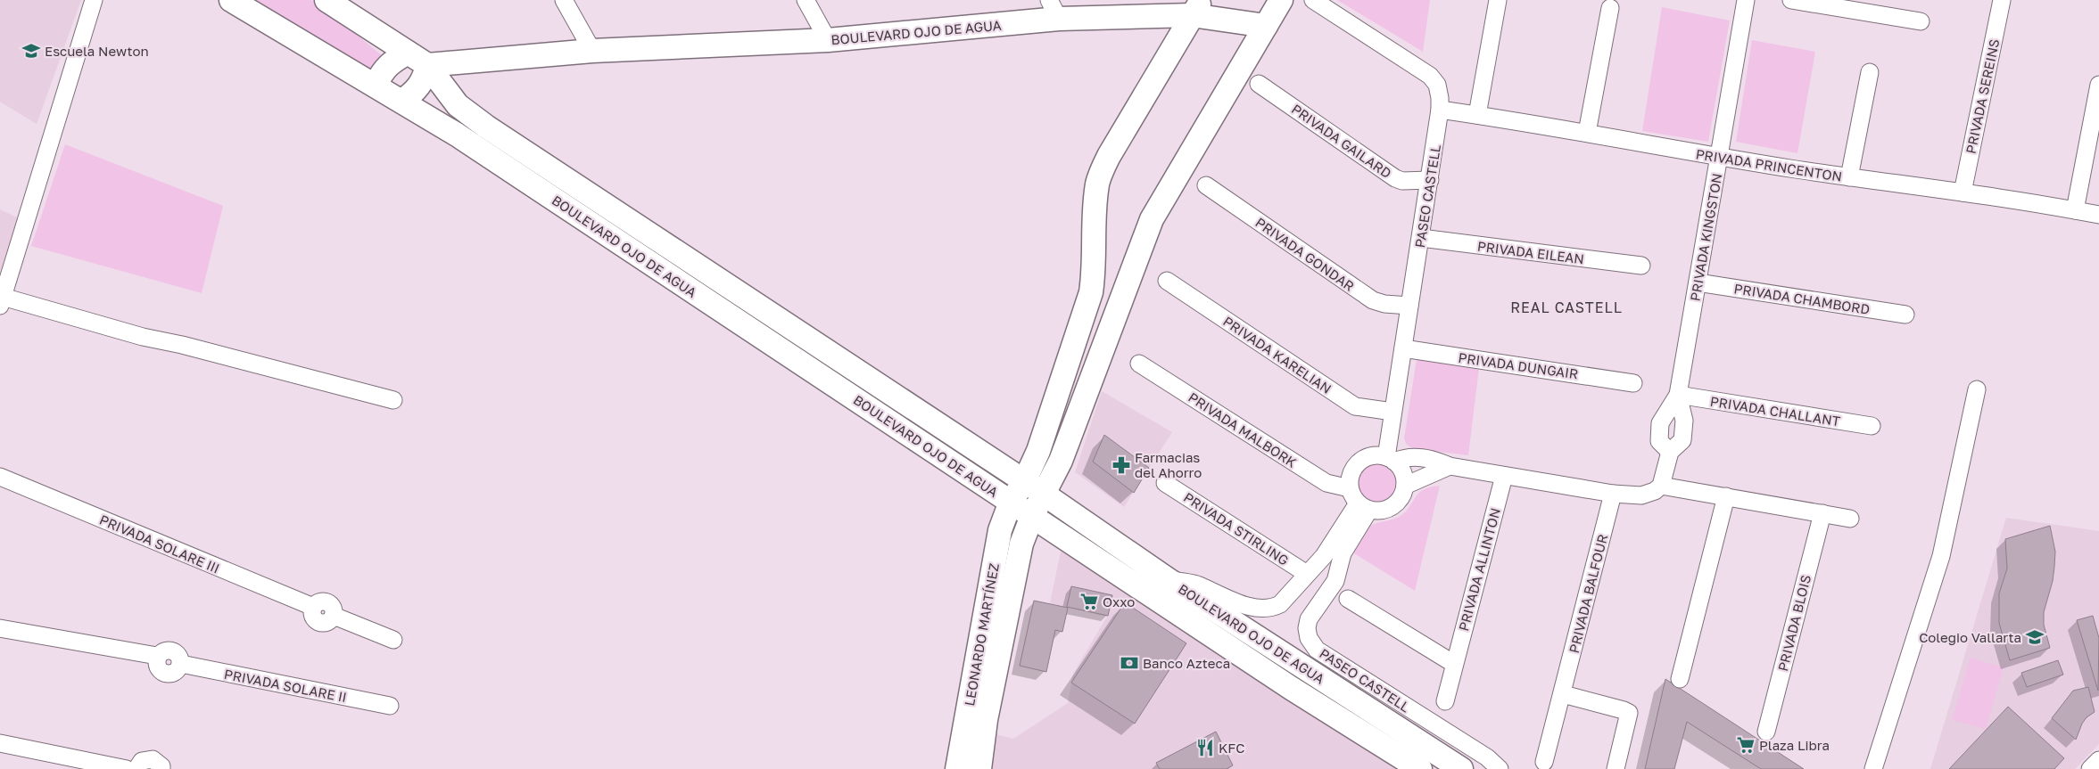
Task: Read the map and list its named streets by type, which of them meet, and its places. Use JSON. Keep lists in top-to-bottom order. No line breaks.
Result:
{"streets":{"main road":["BOULEVARD OJO DE AGUA","LEONARDO MARTÍNEZ"],"street":["PRIVADA SEREINS","PRIVADA GAILARD","PRIVADA PRINCENTON","PASEO CASTELL","PRIVADA KINGSTON","PRIVADA EILEAN","PRIVADA GONDAR","PRIVADA CHAMBORD","PRIVADA KARELIAN","PRIVADA DUNGAIR","PRIVADA CHALLANT","PRIVADA MALBORK","PRIVADA STIRLING","PRIVADA SOLARE III","PRIVADA ALLINTON","PRIVADA BALFOUR","PRIVADA BLOIS","PRIVADA SOLARE II"]},"crossings":[["BOULEVARD OJO DE AGUA","LEONARDO MARTÍNEZ"],["PRIVADA SEREINS","PRIVADA PRINCENTON"],["PRIVADA GAILARD","PASEO CASTELL"],["PRIVADA PRINCENTON","PASEO CASTELL"],["PRIVADA PRINCENTON","PRIVADA KINGSTON"],["PASEO CASTELL","PRIVADA EILEAN"],["PASEO CASTELL","PRIVADA GONDAR"],["PASEO CASTELL","PRIVADA KARELIAN"],["PASEO CASTELL","PRIVADA DUNGAIR"],["PASEO CASTELL","PRIVADA MALBORK"],["PRIVADA KINGSTON","PRIVADA CHAMBORD"],["PRIVADA KINGSTON","PRIVADA CHALLANT"]],"districts":["REAL CASTELL"],"places":{"school or university":["Escuela Newton","Colegio Vallarta"],"pharmacy":["Farmacias del Ahorro"],"supermarket":["Oxxo","Plaza Libra"],"bank":["Banco Azteca"],"restaurant":["KFC"]}}
